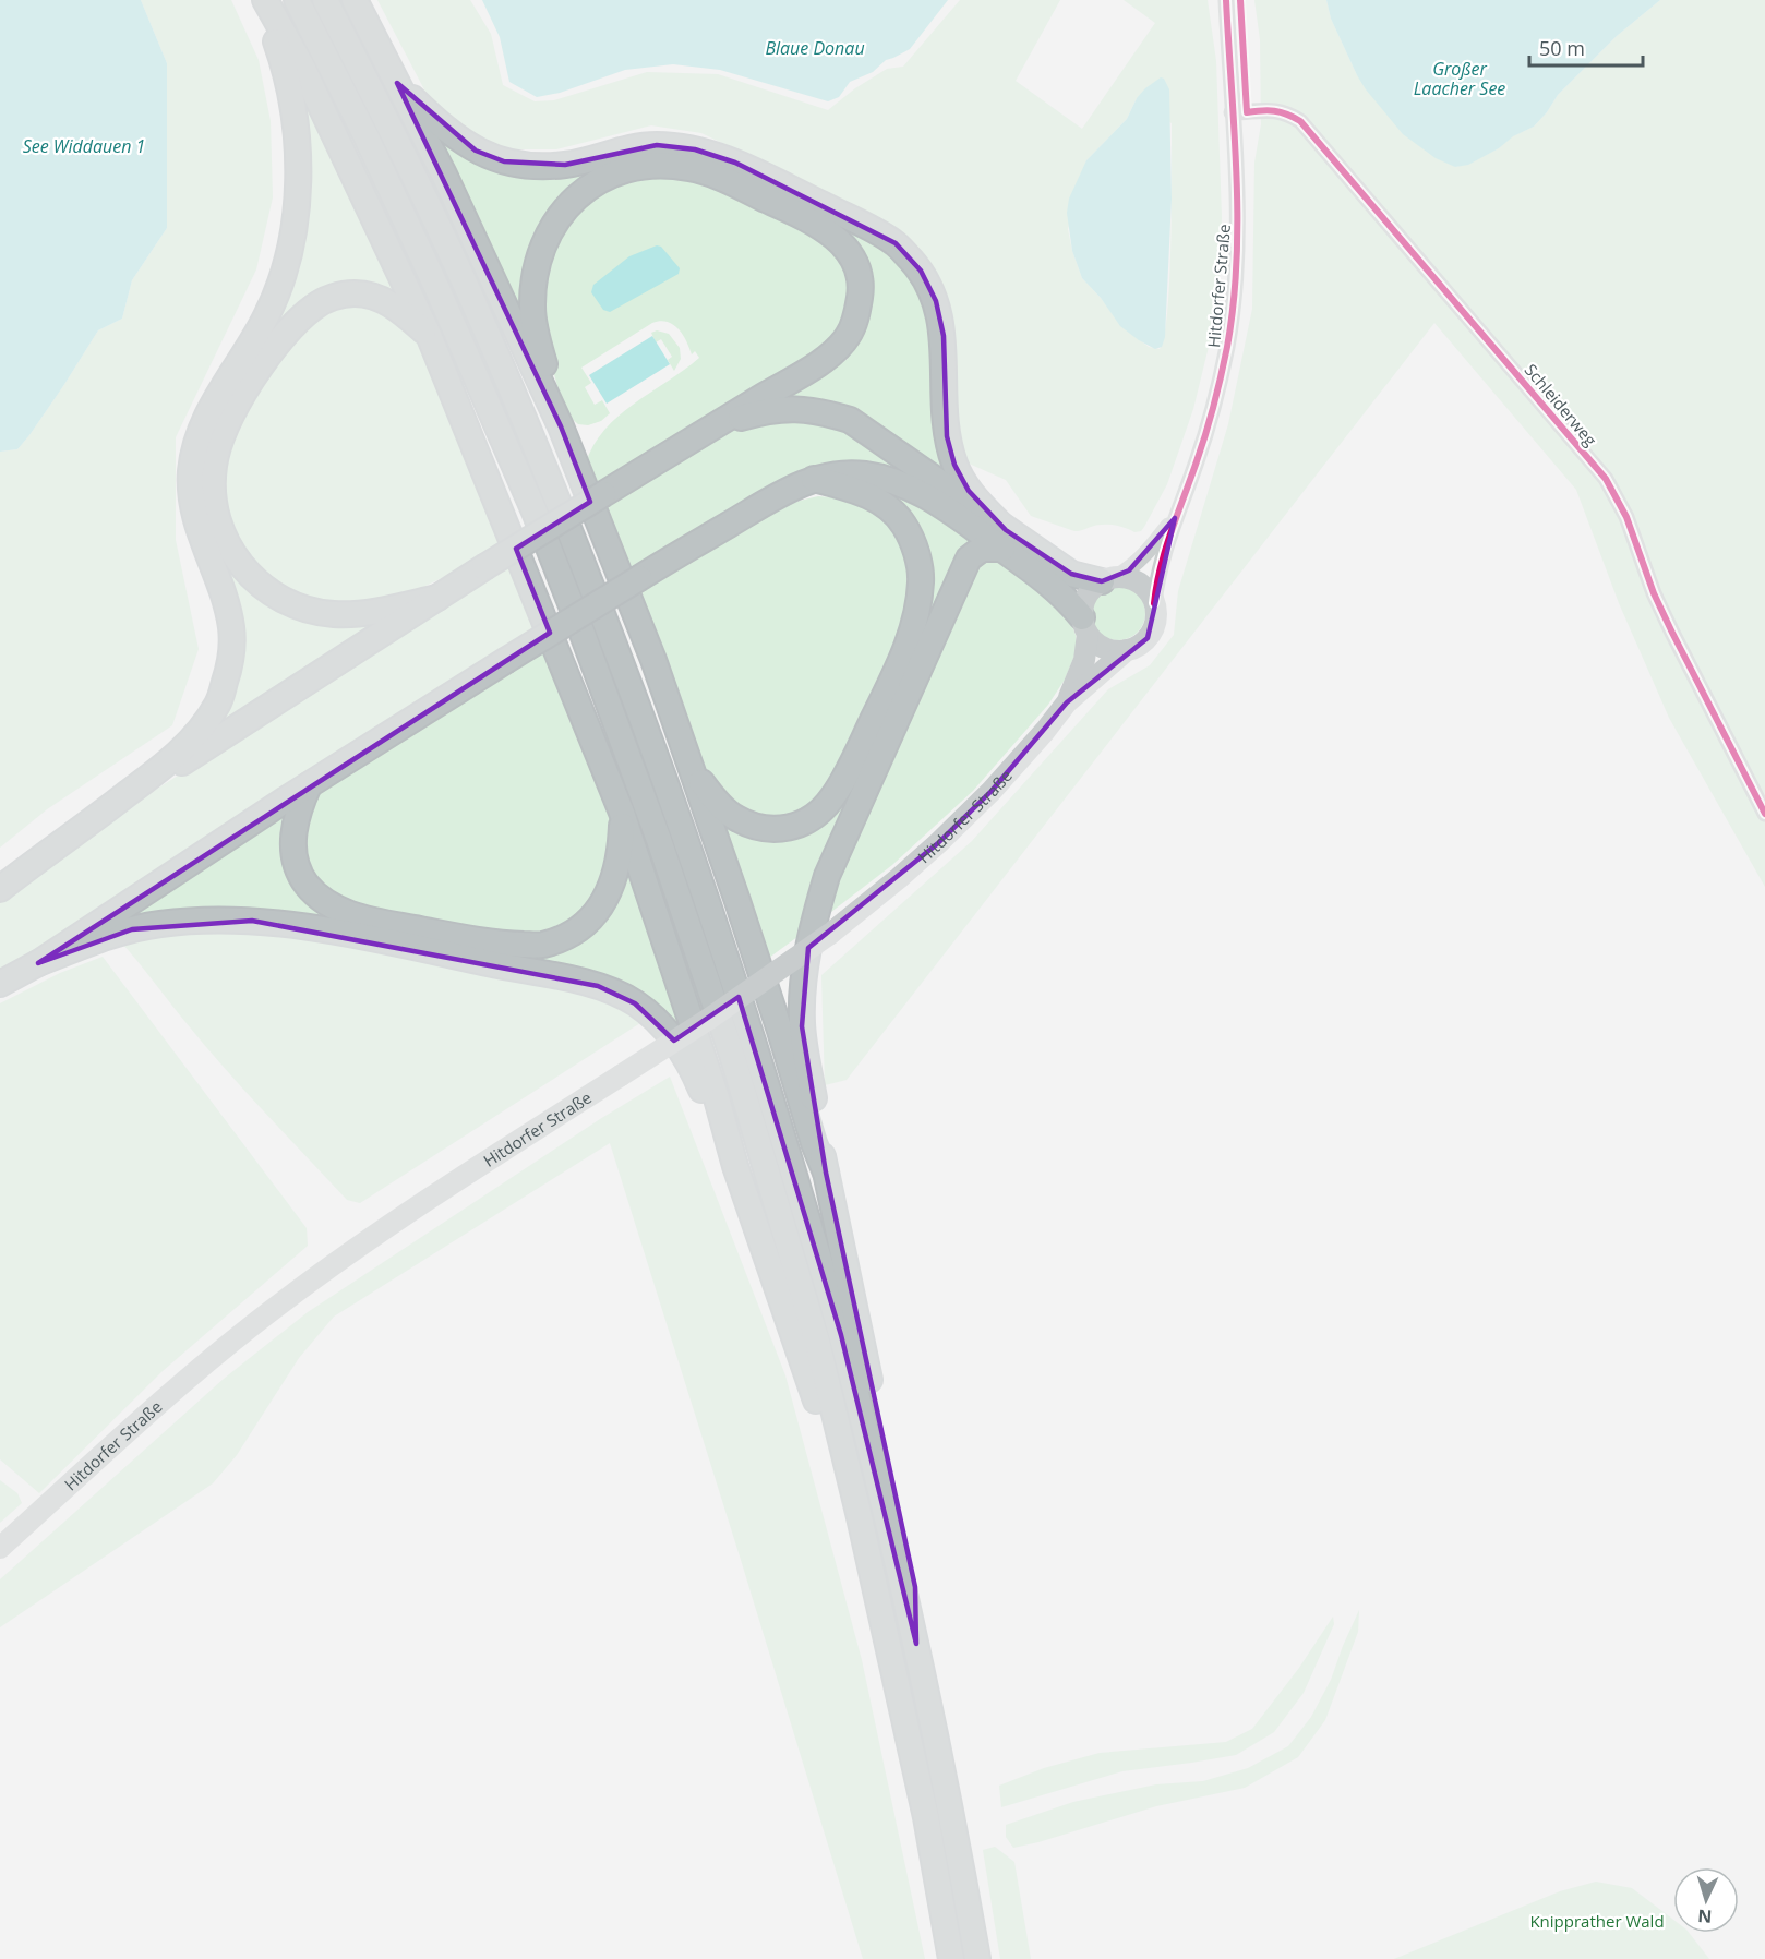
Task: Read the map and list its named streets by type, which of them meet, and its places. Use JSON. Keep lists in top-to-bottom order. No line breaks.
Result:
{"streets":{"main road":["Hitdorfer Straße"],"street":["Schleiderweg"]},"crossings":[["Hitdorfer Straße","Schleiderweg"]],"water":["Blaue Donau","Großer Laacher See","See Widdauen 1"],"parks":["Knipprather Wald"],"scale_bar":"50 m","north":"bottom"}
